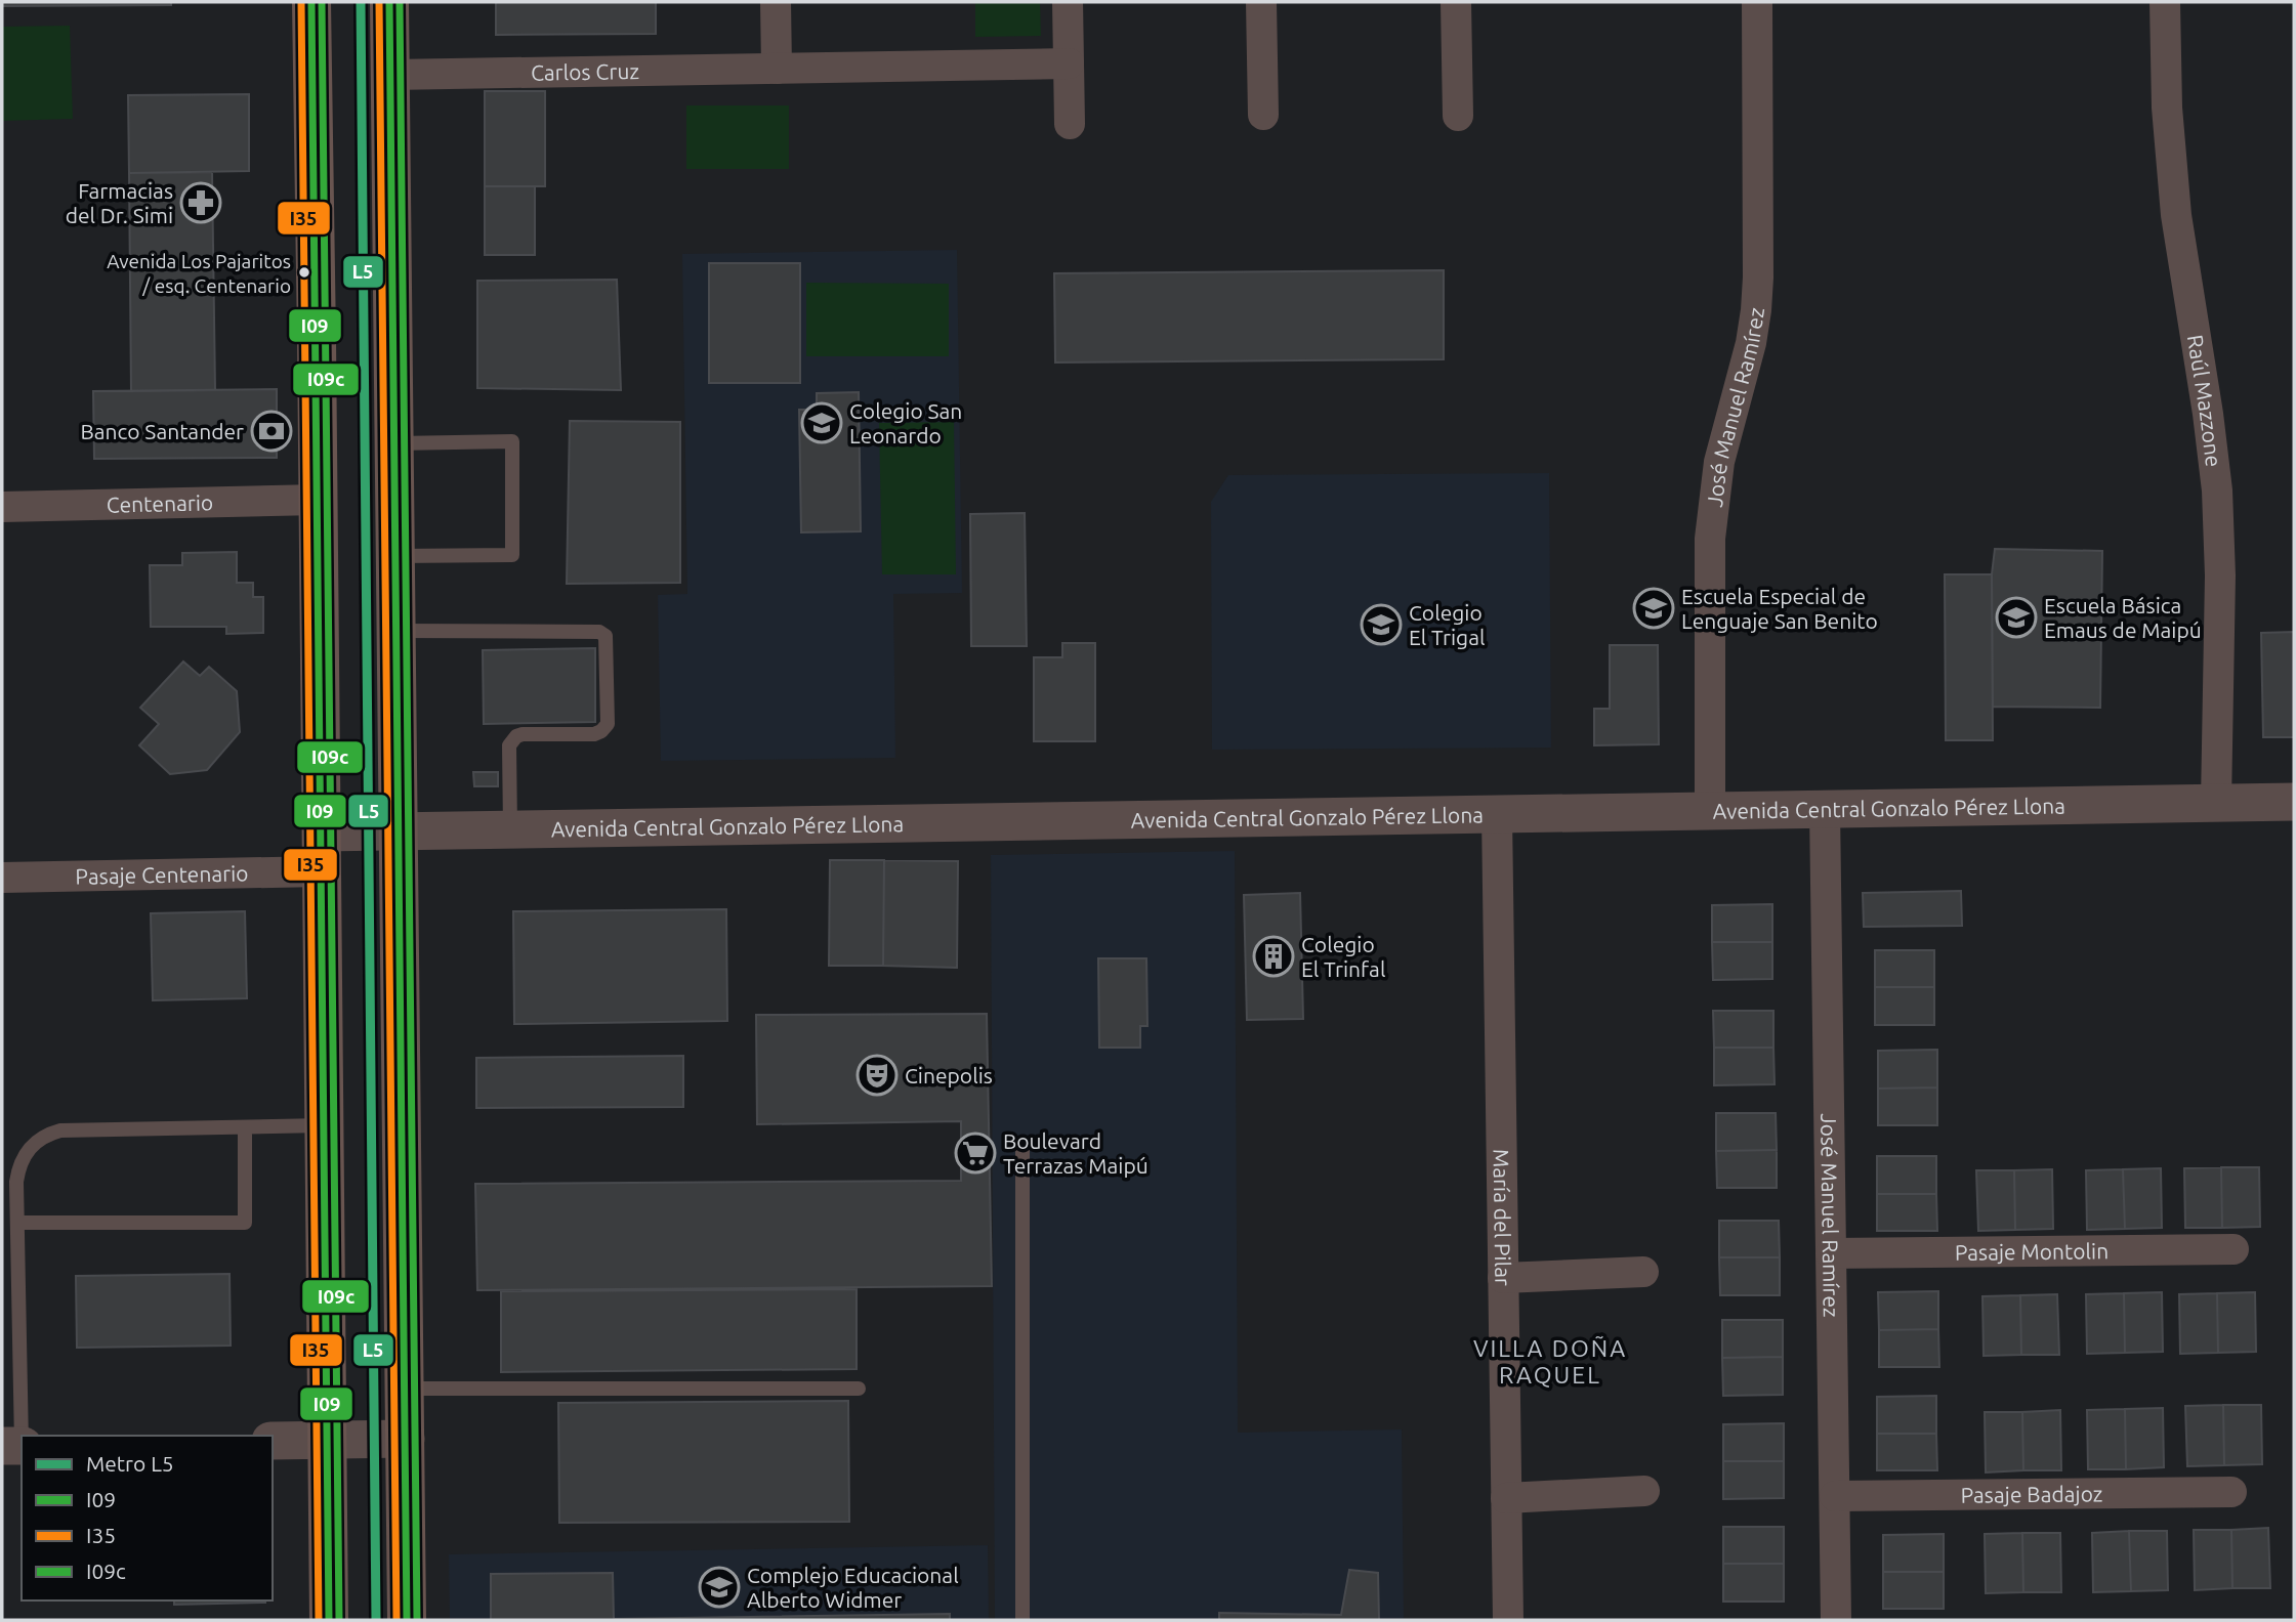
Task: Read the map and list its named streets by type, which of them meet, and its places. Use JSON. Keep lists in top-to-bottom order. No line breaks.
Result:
{"streets":{"street":["Carlos Cruz","Raúl Mazzone","José Manuel Ramírez","Centenario","Avenida Central Gonzalo Pérez Llona","Pasaje Centenario","María del Pilar","Pasaje Montolin","Pasaje Badajoz"]},"crossings":[["Raúl Mazzone","Avenida Central Gonzalo Pérez Llona"],["José Manuel Ramírez","Avenida Central Gonzalo Pérez Llona"],["José Manuel Ramírez","Pasaje Montolin"],["José Manuel Ramírez","Pasaje Badajoz"],["Avenida Central Gonzalo Pérez Llona","María del Pilar"]],"districts":["VILLA DOÑA RAQUEL"],"places":{"pharmacy":["Farmacias del Dr. Simi"],"other":["Avenida Los Pajaritos / esq. Centenario"],"school or university":["Colegio San Leonardo","Escuela Especial de Lenguaje San Benito","Escuela Básica Emaus de Maipú","Colegio El Trigal","Complejo Educacional Alberto Widmer"],"bank":["Banco Santander"],"building":["Colegio El Trinfal"],"theatre":["Cinepolis"],"supermarket":["Boulevard Terrazas Maipú"]},"lines":["metro line L5","transit line I09","transit line I35","transit line I09c"],"legend":["Metro L5","I09","I35","I09c"]}
